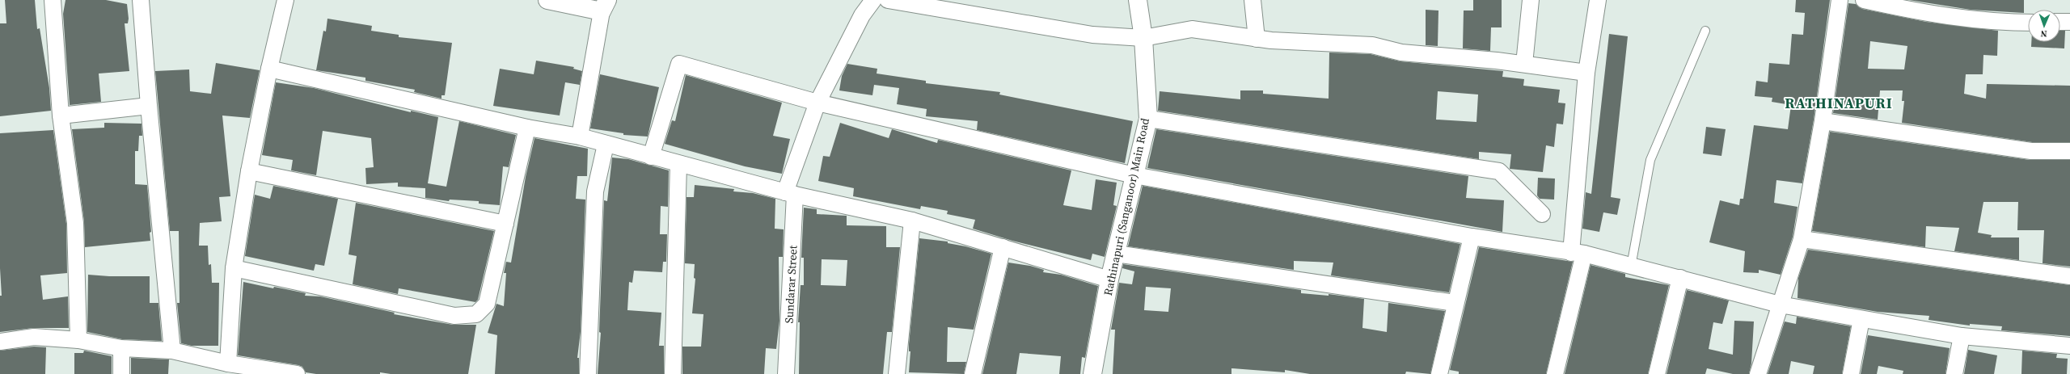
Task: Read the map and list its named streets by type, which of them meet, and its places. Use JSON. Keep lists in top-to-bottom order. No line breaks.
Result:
{"streets":{"street":["Rathinapuri (Sanganoor) Main Road","Sundarar Street"]},"districts":["RATHINAPURI"],"north":"bottom"}
